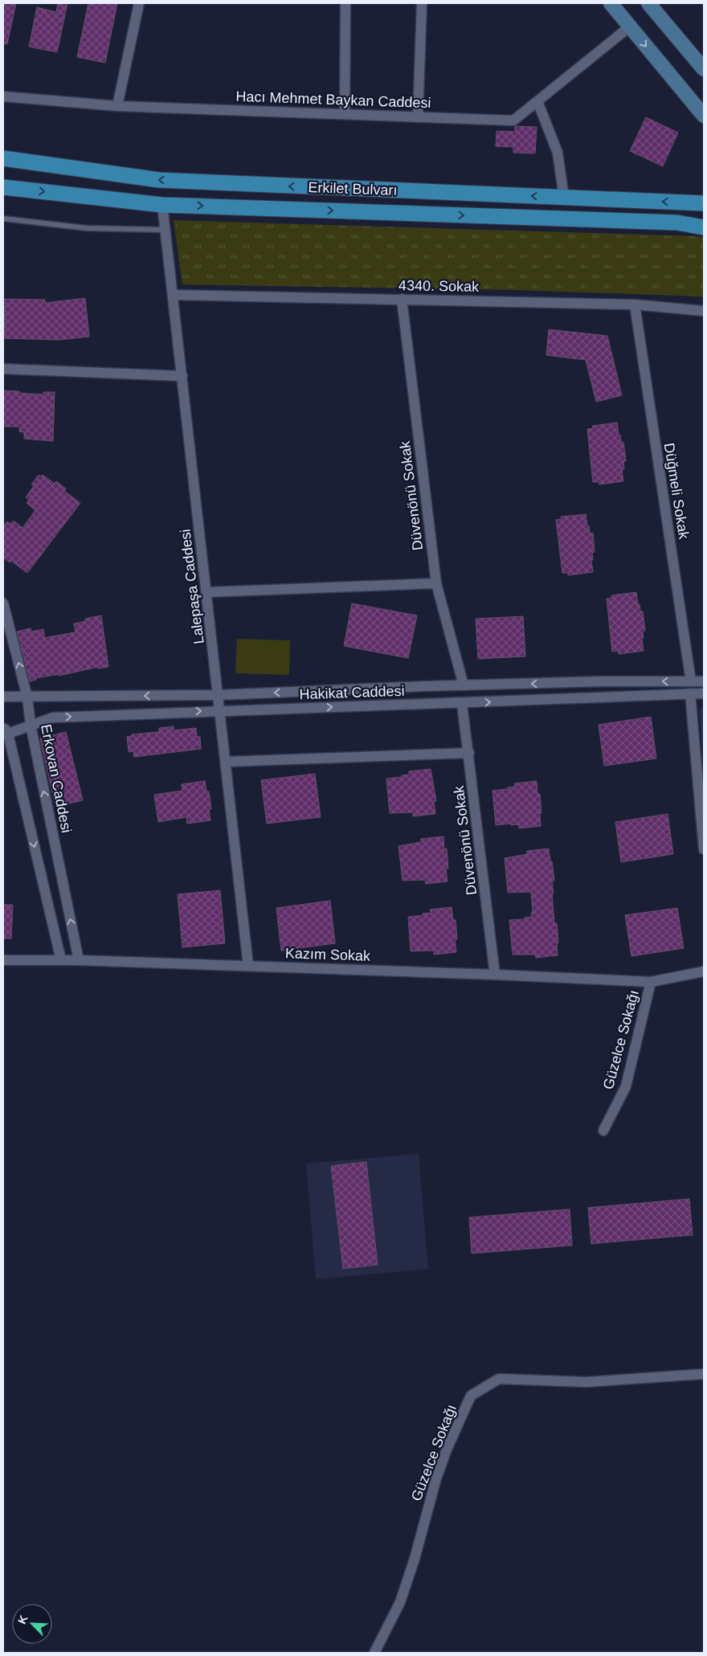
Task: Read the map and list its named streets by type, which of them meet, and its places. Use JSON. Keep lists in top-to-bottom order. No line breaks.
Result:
{"streets":{"main road":["Erkilet Bulvarı"],"street":["Hacı Mehmet Baykan Caddesi","4340. Sokak","Düğmeli Sokak","Düvenönü Sokak","Lalepaşa Caddesi","Hakikat Caddesi","Erkovan Caddesi","Kazım Sokak","Güzelce Sokağı"]},"crossings":[["Erkilet Bulvarı","Lalepaşa Caddesi"],["4340. Sokak","Düğmeli Sokak"],["4340. Sokak","Düvenönü Sokak"],["4340. Sokak","Lalepaşa Caddesi"],["Düğmeli Sokak","Hakikat Caddesi"],["Düvenönü Sokak","Hakikat Caddesi"],["Düvenönü Sokak","Kazım Sokak"],["Lalepaşa Caddesi","Hakikat Caddesi"],["Lalepaşa Caddesi","Kazım Sokak"],["Hakikat Caddesi","Erkovan Caddesi"],["Erkovan Caddesi","Kazım Sokak"],["Kazım Sokak","Güzelce Sokağı"]],"north":"top left"}
